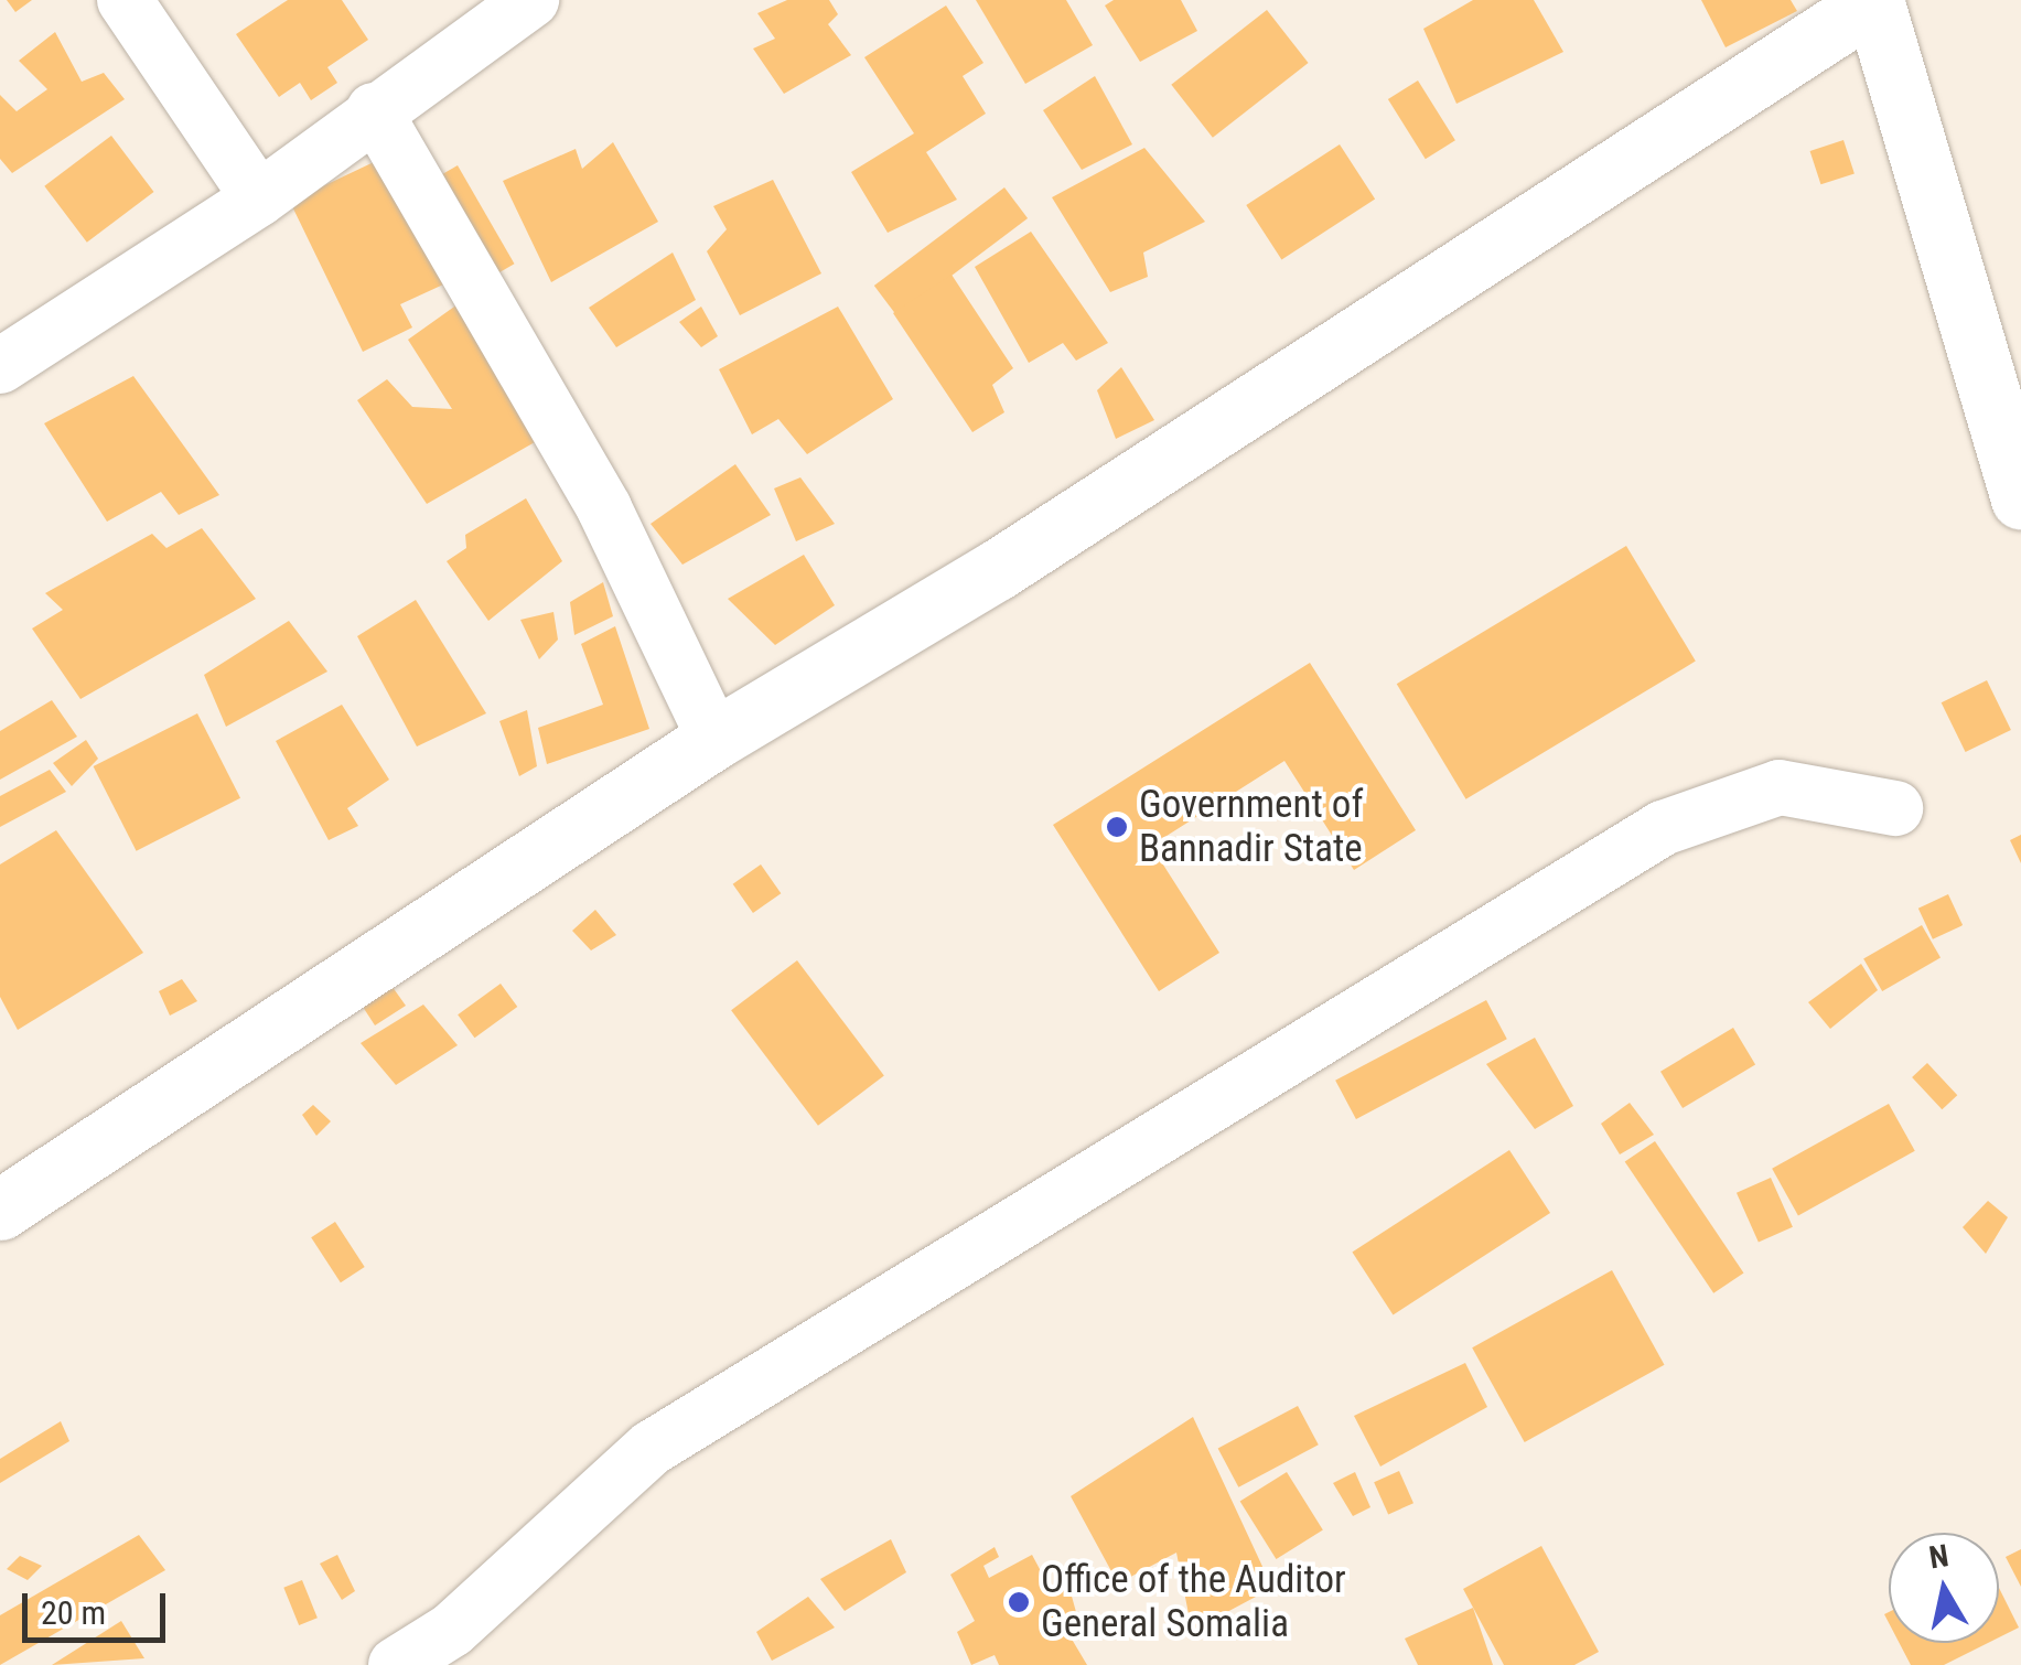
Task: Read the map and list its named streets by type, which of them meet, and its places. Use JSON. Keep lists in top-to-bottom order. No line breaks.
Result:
{"places":["Government of Bannadir State","Office of the Auditor General Somalia"],"scale_bar":"20 m","north":"top"}
